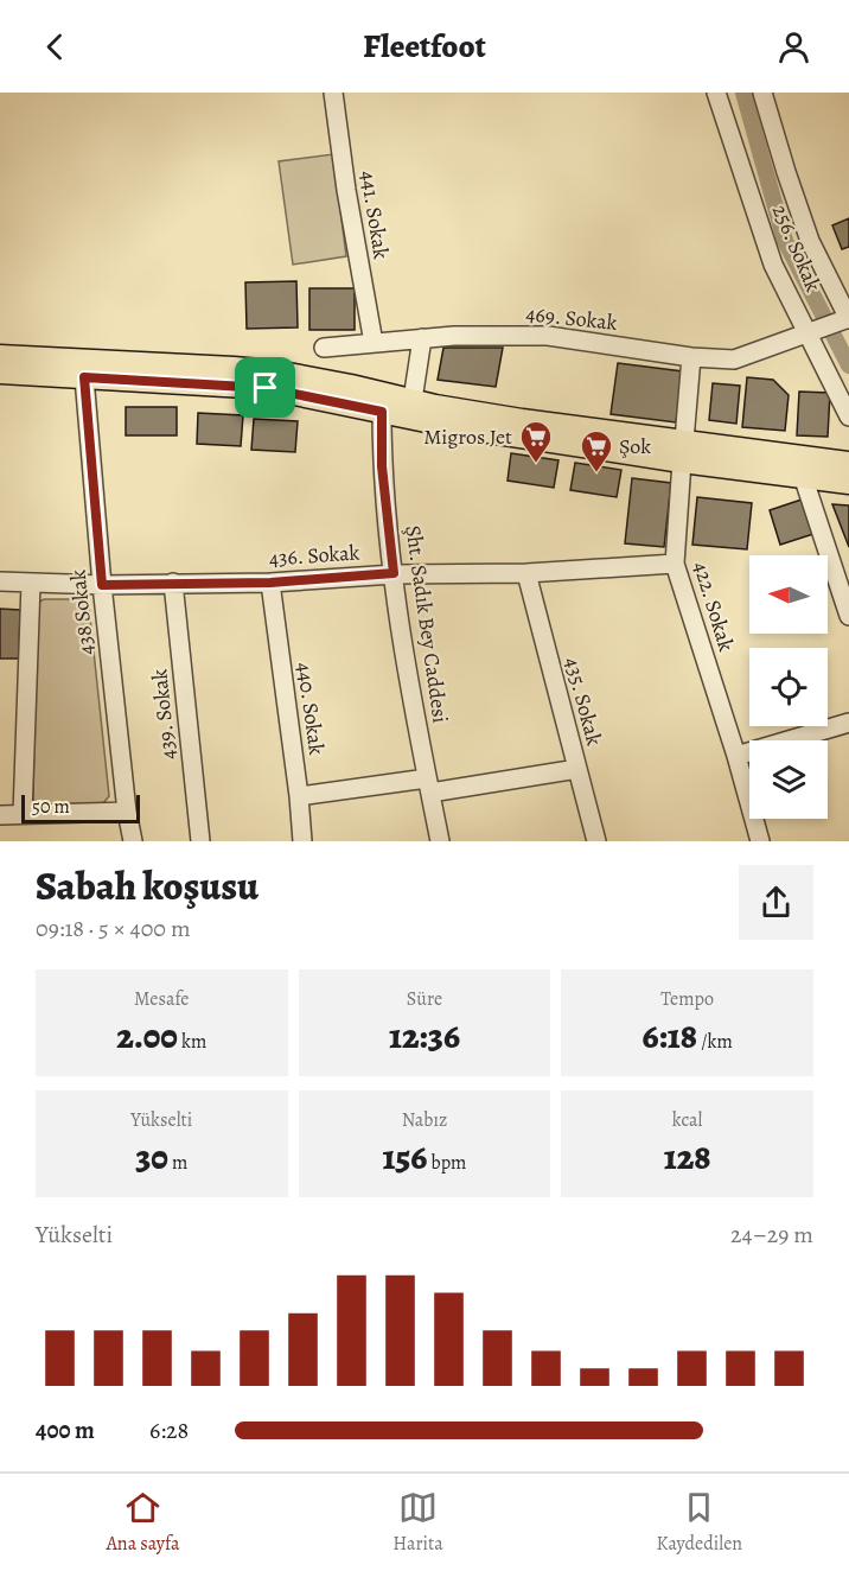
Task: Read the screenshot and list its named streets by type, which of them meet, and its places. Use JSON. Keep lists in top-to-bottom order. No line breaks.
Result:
{"streets":{"street":["441. Sokak","256. Sokak","469. Sokak","436. Sokak","422. Sokak","438 Sokak","Şht. Sadık Bey Caddesi","435. Sokak","440. Sokak","439. Sokak"]},"crossings":[["441. Sokak","469. Sokak"],["256. Sokak","469. Sokak"],["469. Sokak","422. Sokak"],["436. Sokak","422. Sokak"],["436. Sokak","438 Sokak"],["436. Sokak","Şht. Sadık Bey Caddesi"],["436. Sokak","435. Sokak"],["436. Sokak","440. Sokak"],["436. Sokak","439. Sokak"]],"places":{"supermarket":["Migros Jet","Şok"]},"scale_bar":"50 m","north":"left","page":{"header":"Fleetfoot","scale":"50 m","heading":["Sabah koşusu","09:18 · 5 × 400 m"],"stats":[["Mesafe","2.00 km"],["Süre","12:36"],["Tempo","6:18 /km"],["Yükselti","30 m"],["Nabız","156 bpm"],["kcal","128"]],"chart":["Yükselti","24–29 m"],"list":[{"name":"400 m","note":"6:28"}],"tabs":["Ana sayfa","Harita","Kaydedilen"]}}
